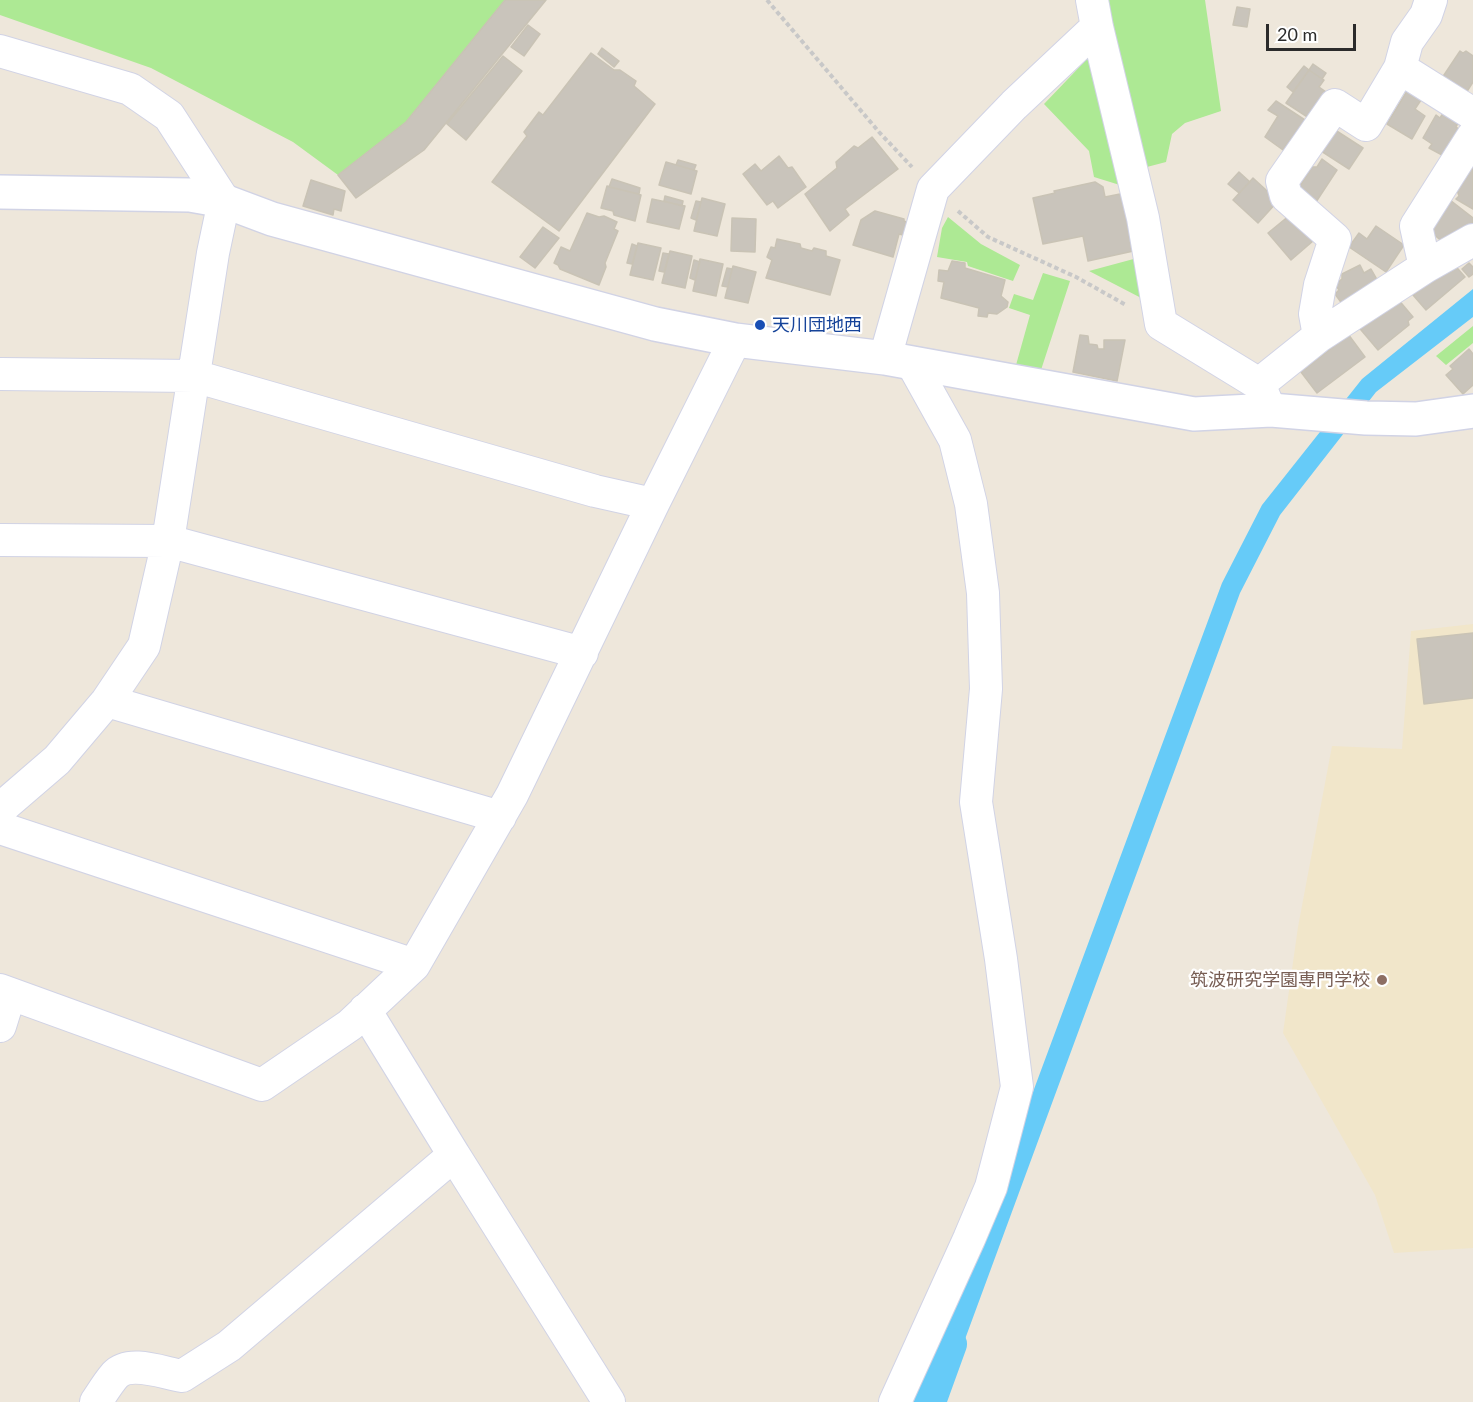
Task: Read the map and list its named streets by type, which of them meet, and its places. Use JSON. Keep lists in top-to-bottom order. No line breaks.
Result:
{"places":["天川団地西","筑波研究学園専門学校"],"scale_bar":"20 m"}
